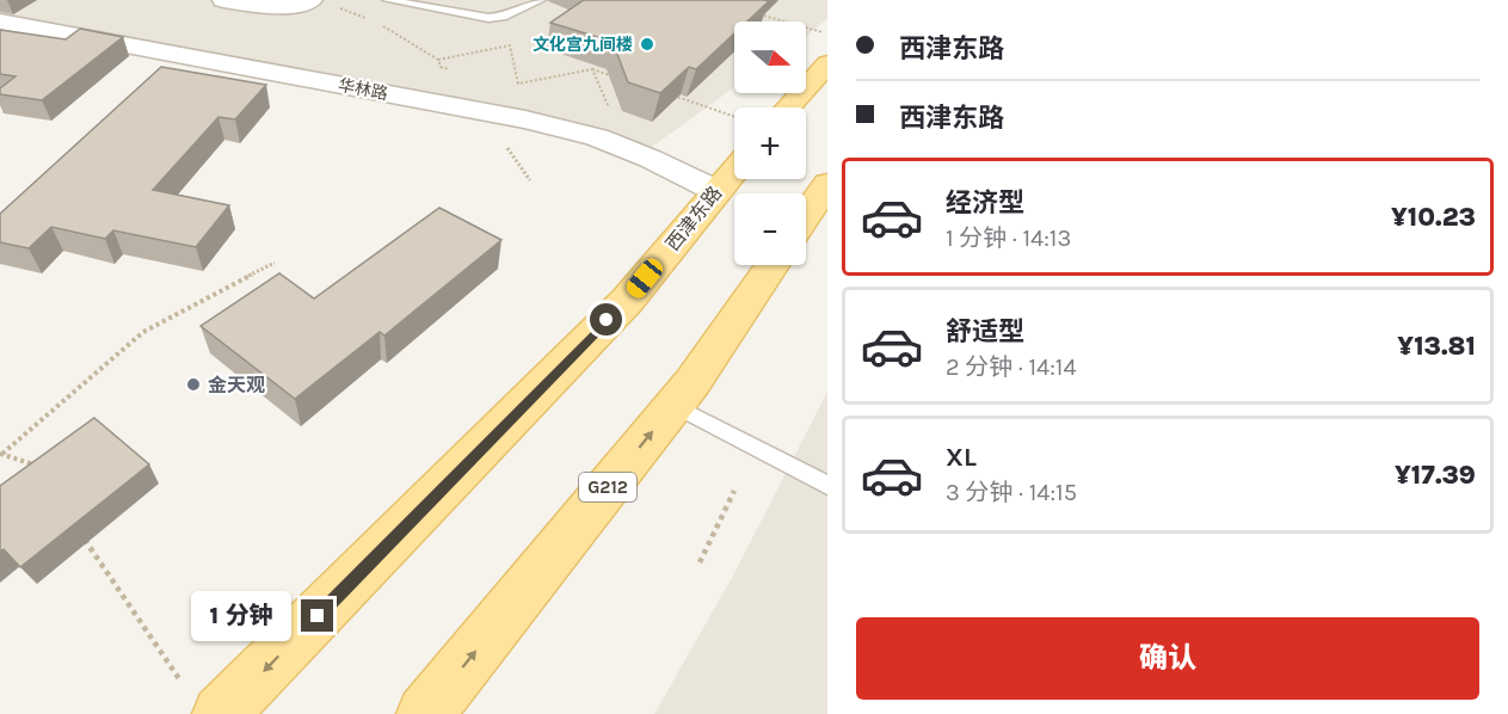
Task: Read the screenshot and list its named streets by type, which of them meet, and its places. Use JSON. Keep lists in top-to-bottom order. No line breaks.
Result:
{"streets":{"main road":["西津东路","G212"],"street":["华林路"]},"crossings":[["华林路","西津东路"]],"places":["文化宫九间楼","金天观"],"north":"right","page":{"banner":["西津东路","西津东路"],"map_buttons":["+","−"],"list":[{"name":"经济型","note":"1 分钟 · 14:13","value":"¥10.23"},{"name":"舒适型","note":"2 分钟 · 14:14","value":"¥13.81"},{"name":"XL","note":"3 分钟 · 14:15","value":"¥17.39"}],"bubble":"1 分钟","buttons":"确认"}}
